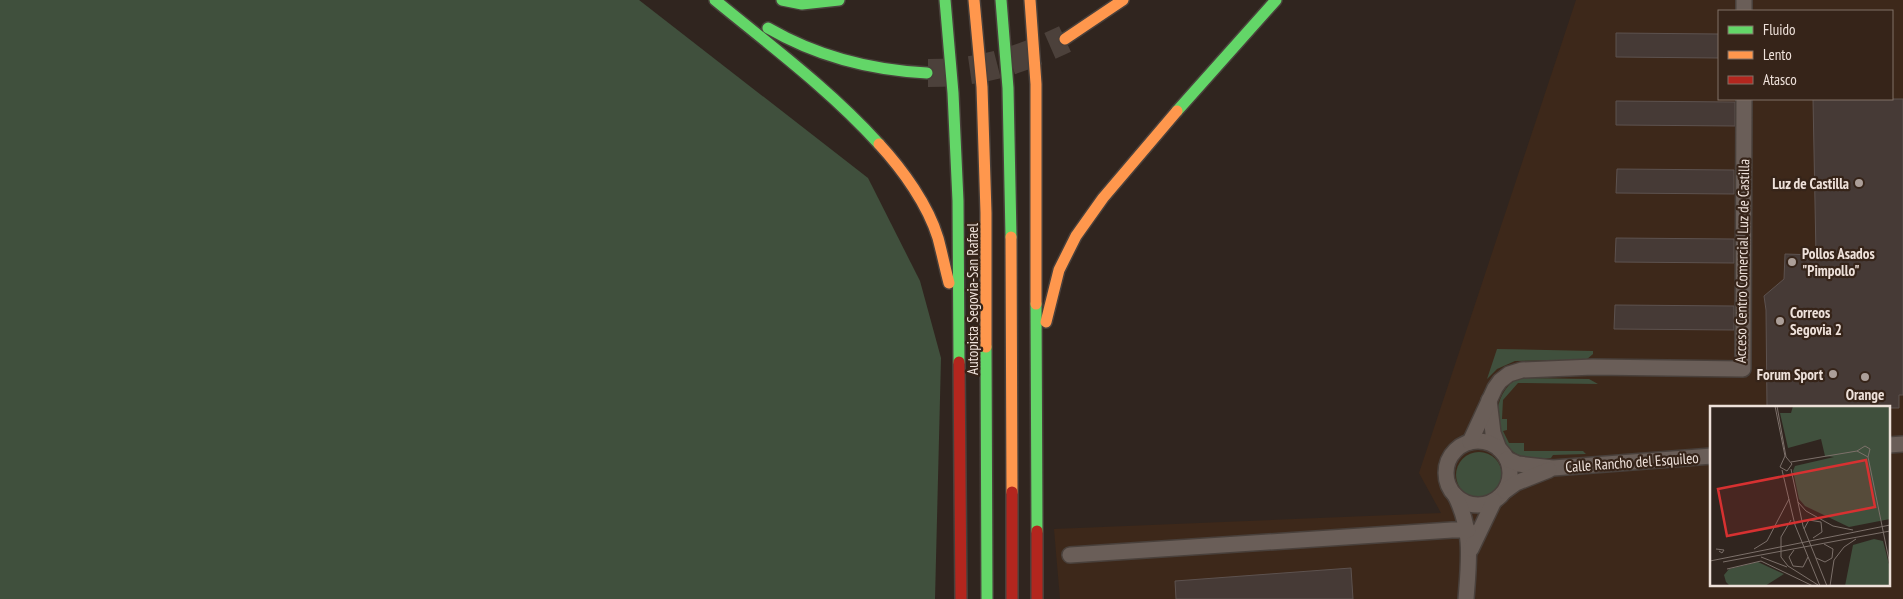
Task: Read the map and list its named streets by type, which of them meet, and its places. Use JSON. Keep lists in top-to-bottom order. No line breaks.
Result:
{"streets":{"highway":["Autopista Segovia-San Rafael"],"street":["Acceso Centro Comercial Luz de Castilla","Calle Rancho del Esquileo"]},"crossings":[["Acceso Centro Comercial Luz de Castilla","Calle Rancho del Esquileo"]],"places":["Luz de Castilla","Pollos Asados \"Pimpollo\"","Correos Segovia 2","Forum Sport","Orange"],"legend":["Fluido","Lento","Atasco"]}
